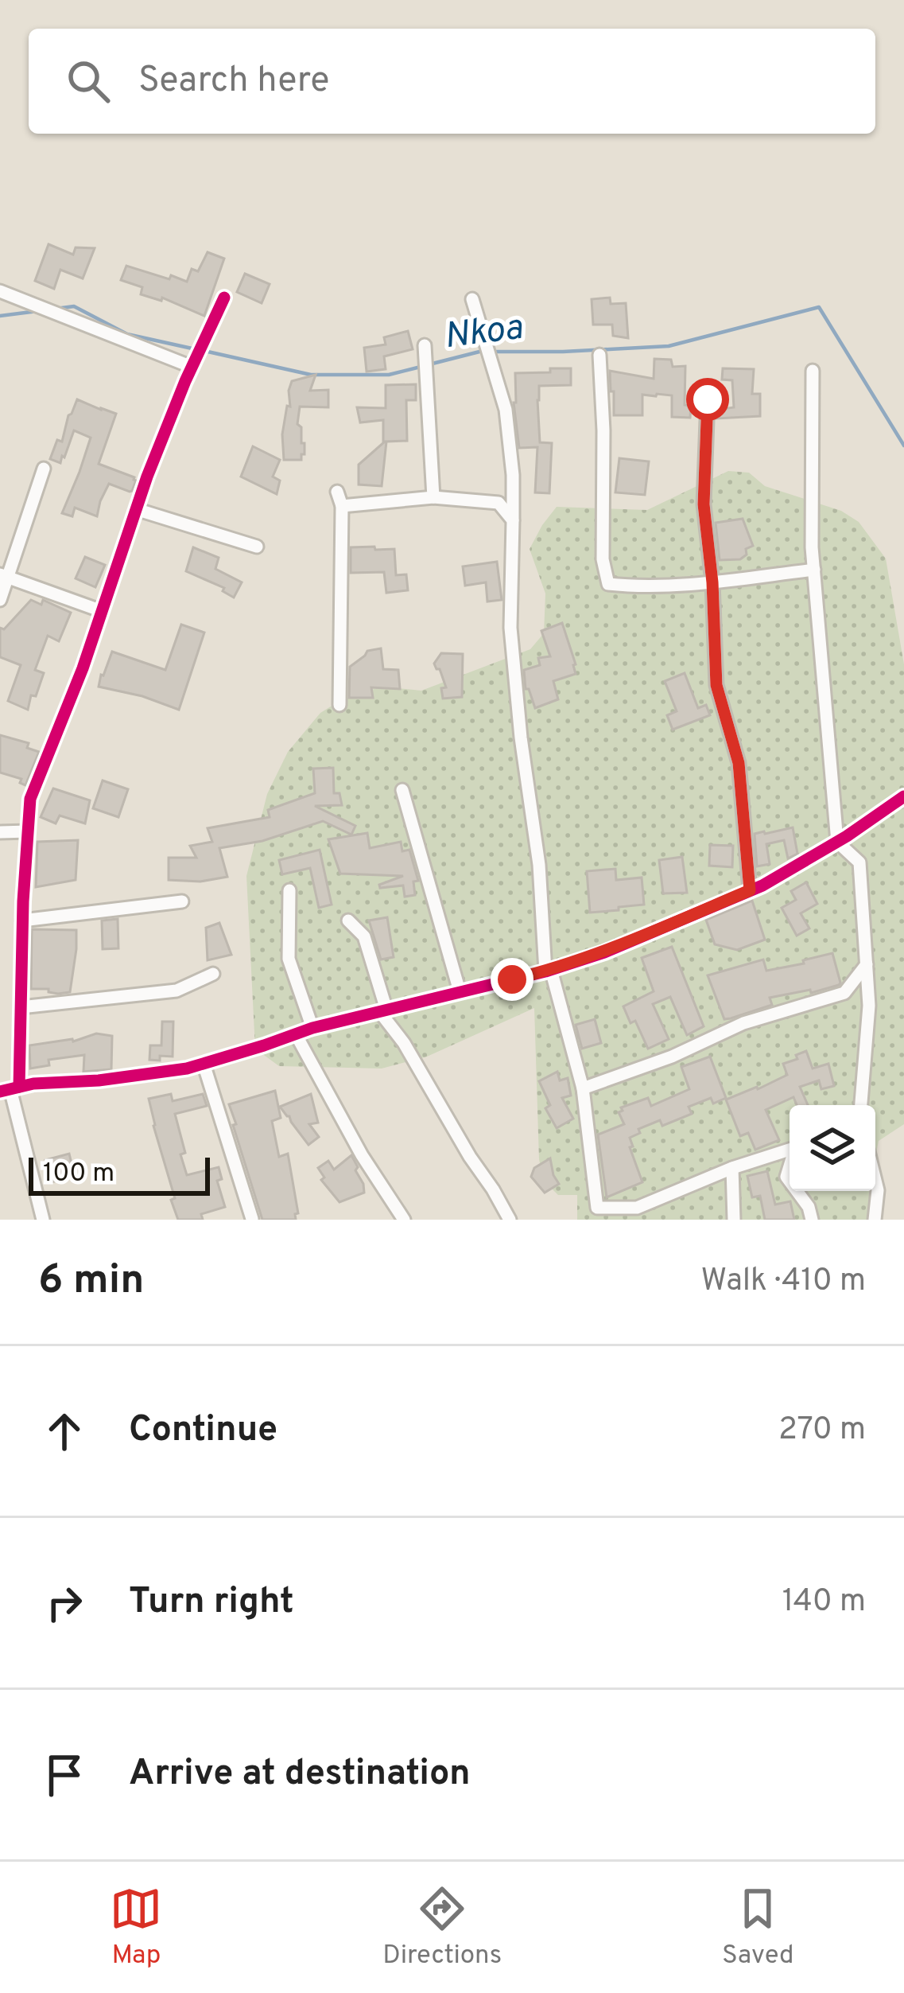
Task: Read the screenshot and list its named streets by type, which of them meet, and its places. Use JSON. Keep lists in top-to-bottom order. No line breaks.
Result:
{"water":["Nkoa"],"scale_bar":"100 m","page":{"search":"Search here","scale":"100 m","heading":["6 min","Walk · 410 m"],"list":[["Continue","270 m"],["Turn right","140 m"],"Arrive at destination"],"nav":["Map","Directions","Saved"]}}
